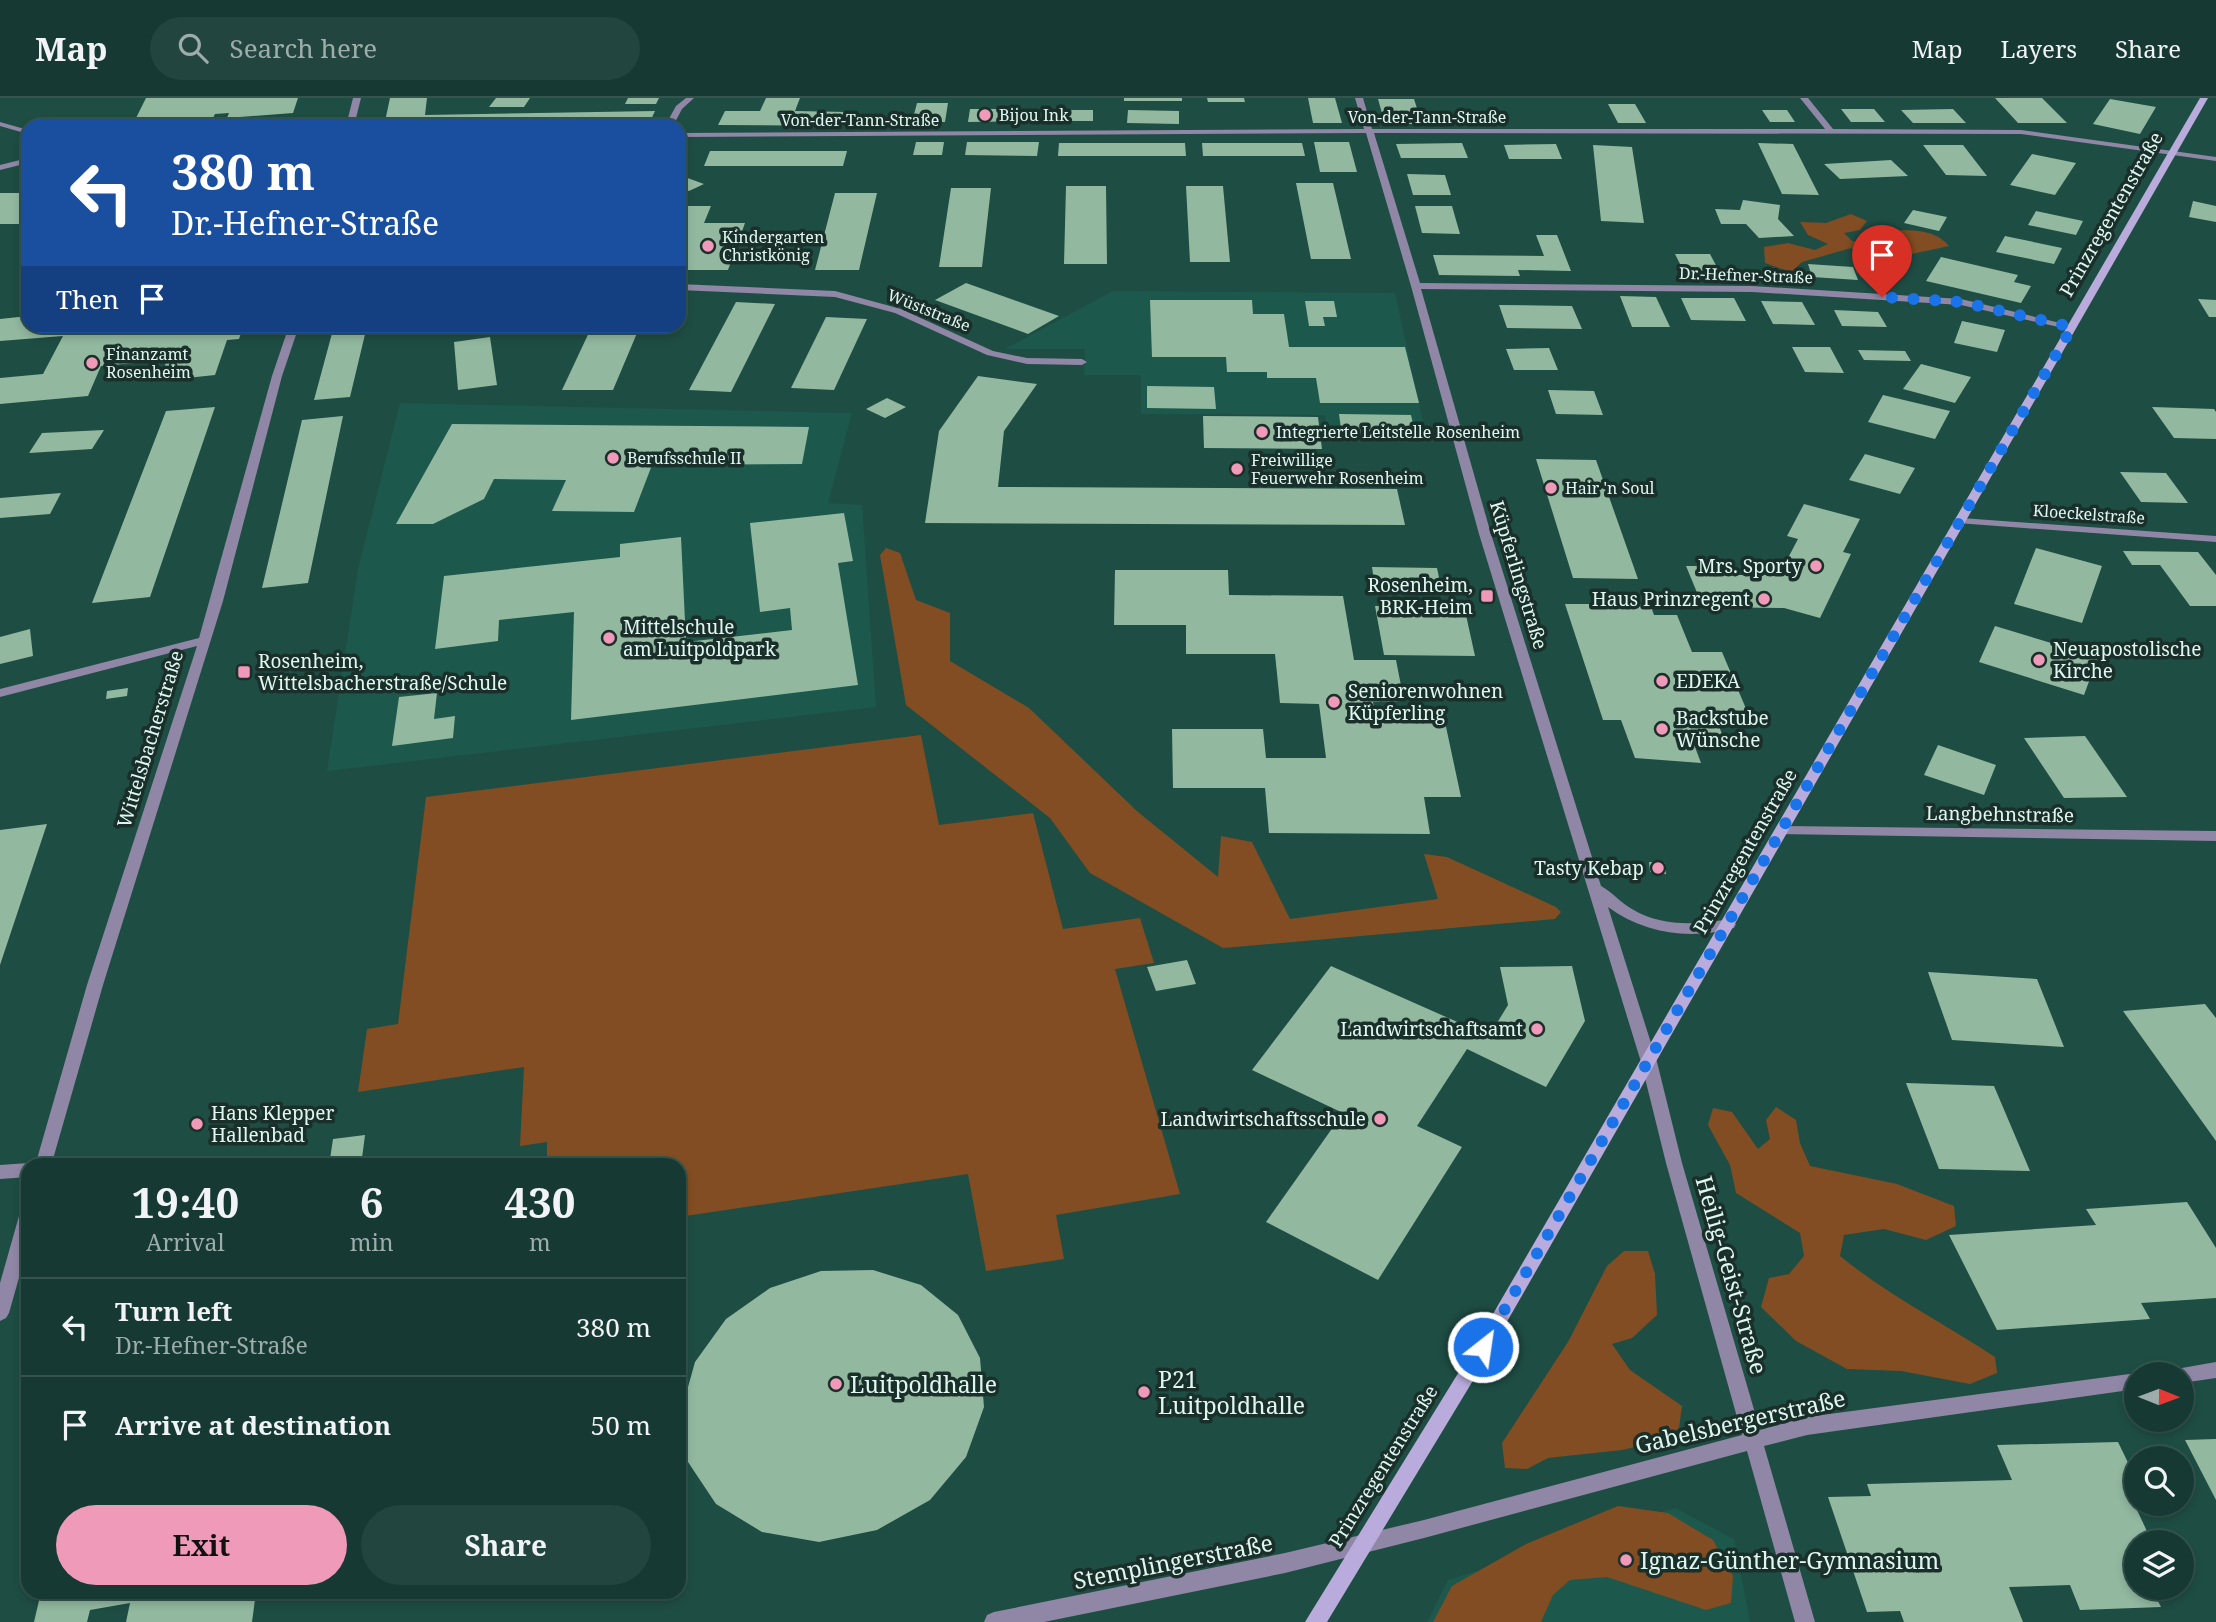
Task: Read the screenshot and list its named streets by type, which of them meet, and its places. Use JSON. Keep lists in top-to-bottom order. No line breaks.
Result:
{"streets":{"main road":["Prinzregentenstraße"],"street":["Von-der-Tann-Straße","Dr.-Hefner-Straße","Wüststraße","Kloeckelstraße","Küpferlingstraße","Wittelsbacherstraße","Langbehnstraße","Heilig-Geist-Straße","Gabelsbergerstraße","Stemplingerstraße"]},"crossings":[["Von-der-Tann-Straße","Prinzregentenstraße"],["Von-der-Tann-Straße","Küpferlingstraße"],["Prinzregentenstraße","Dr.-Hefner-Straße"],["Prinzregentenstraße","Kloeckelstraße"],["Prinzregentenstraße","Küpferlingstraße"],["Prinzregentenstraße","Langbehnstraße"],["Prinzregentenstraße","Heilig-Geist-Straße"],["Prinzregentenstraße","Gabelsbergerstraße"],["Prinzregentenstraße","Stemplingerstraße"],["Dr.-Hefner-Straße","Küpferlingstraße"],["Küpferlingstraße","Heilig-Geist-Straße"],["Heilig-Geist-Straße","Gabelsbergerstraße"],["Gabelsbergerstraße","Stemplingerstraße"]],"places":{"other":["Bijou Ink","Kindergarten Christkönig","Finanzamt Rosenheim","Integrierte Leitstelle Rosenheim","Berufsschule II","Freiwillige Feuerwehr Rosenheim","Hair 'n Soul","Mrs. Sporty","Haus Prinzregent","Mittelschule am Luitpoldpark","Neuapostolische Kirche","EDEKA","Seniorenwohnen Küpferling","Backstube Wünsche","Tasty Kebap","Landwirtschaftsamt","Landwirtschaftsschule","Hans Klepper Hallenbad","Luitpoldhalle","P21 Luitpoldhalle","Ignaz-Günther-Gymnasium"],"transit":["Rosenheim, BRK-Heim","Rosenheim, Wittelsbacherstraße/Schule"]},"north":"right","page":{"header":"Map","search":"Search here","nav":["Map","Layers","Share"],"turn":["380 m","Dr.-Hefner-Straße"],"then":"Then","eta":["19:40","Arrival","6","min","430","m"],"list":[{"name":"Turn left","note":"Dr.-Hefner-Straße","value":"380 m"},{"name":"Arrive at destination","value":"50 m"}],"buttons":["Exit","Share"]}}
